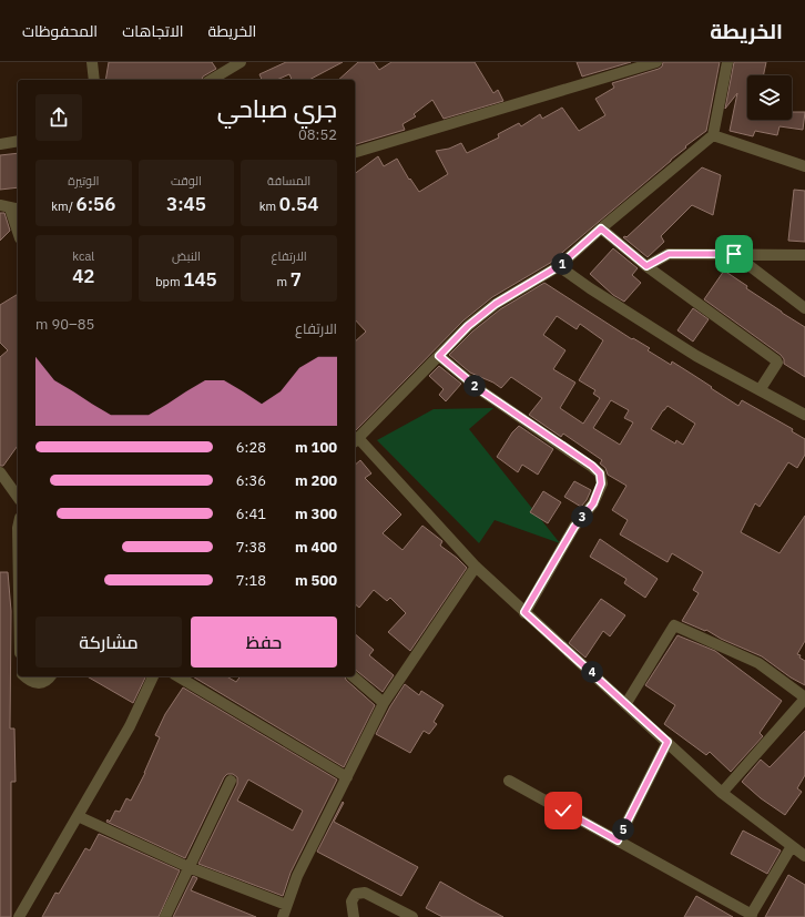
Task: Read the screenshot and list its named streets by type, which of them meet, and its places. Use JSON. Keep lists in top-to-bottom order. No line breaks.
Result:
{"page":{"header":"الخريطة","nav":["الخريطة","الاتجاهات","المحفوظات"],"heading":["جري صباحي","08:52"],"stats":[["المسافة","0.54 km"],["الوقت","3:45"],["الوتيرة","6:56 /km"],["الارتفاع","7 m"],["النبض","145 bpm"],["kcal","42"]],"pins":["1","2","3","4","5"],"chart":["الارتفاع","85–90 m"],"list":[{"name":"100 m","note":"6:28"},{"name":"200 m","note":"6:36"},{"name":"300 m","note":"6:41"},{"name":"400 m","note":"7:38"},{"name":"500 m","note":"7:18"}],"buttons":["حفظ","مشاركة"]}}
